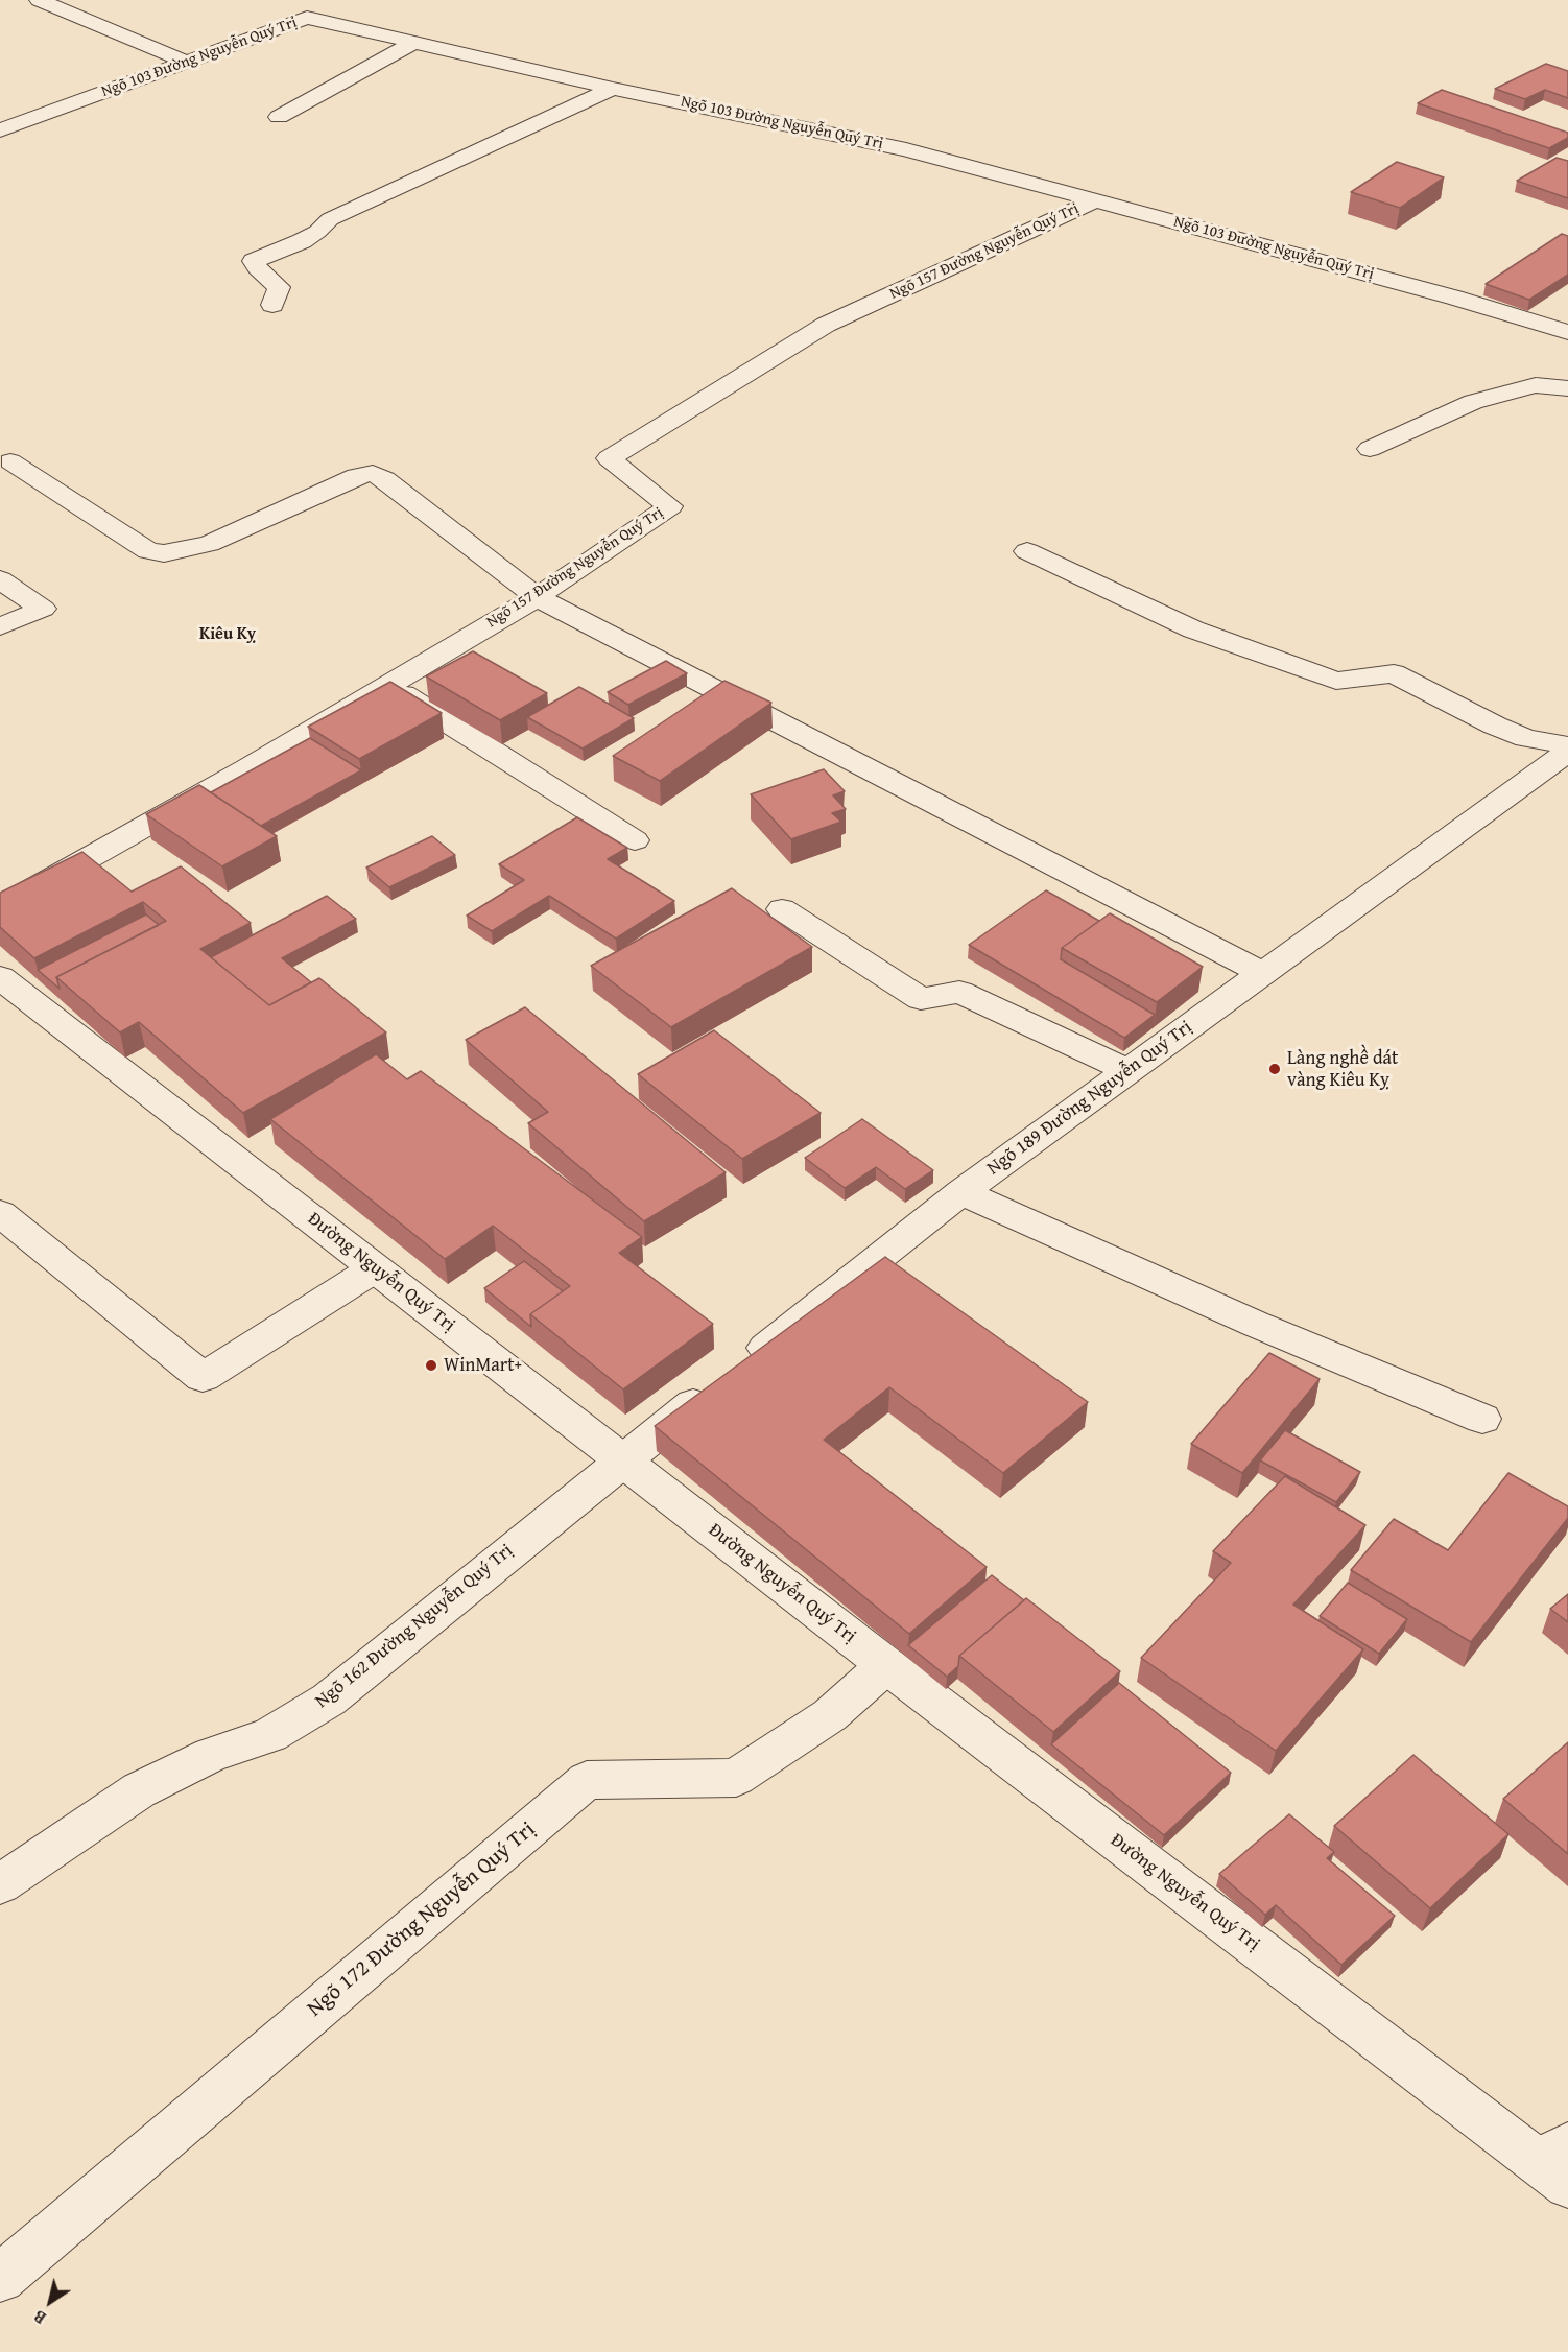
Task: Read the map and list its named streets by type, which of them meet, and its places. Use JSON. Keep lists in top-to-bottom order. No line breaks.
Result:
{"streets":{"street":["Ngõ 103 Đường Nguyễn Quý Trị","Ngõ 157 Đường Nguyễn Quý Trị","Ngõ 189 Đường Nguyễn Quý Trị","Đường Nguyễn Quý Trị","Ngõ 162 Đường Nguyễn Quý Trị","Ngõ 172 Đường Nguyễn Quý Trị"]},"crossings":[["Ngõ 103 Đường Nguyễn Quý Trị","Ngõ 157 Đường Nguyễn Quý Trị"],["Ngõ 189 Đường Nguyễn Quý Trị","Đường Nguyễn Quý Trị"],["Ngõ 189 Đường Nguyễn Quý Trị","Ngõ 162 Đường Nguyễn Quý Trị"],["Đường Nguyễn Quý Trị","Ngõ 162 Đường Nguyễn Quý Trị"],["Đường Nguyễn Quý Trị","Ngõ 172 Đường Nguyễn Quý Trị"]],"districts":["Kiêu Kỵ"],"places":["Làng nghề dát vàng Kiêu Kỵ","WinMart+"],"north":"bottom left"}
